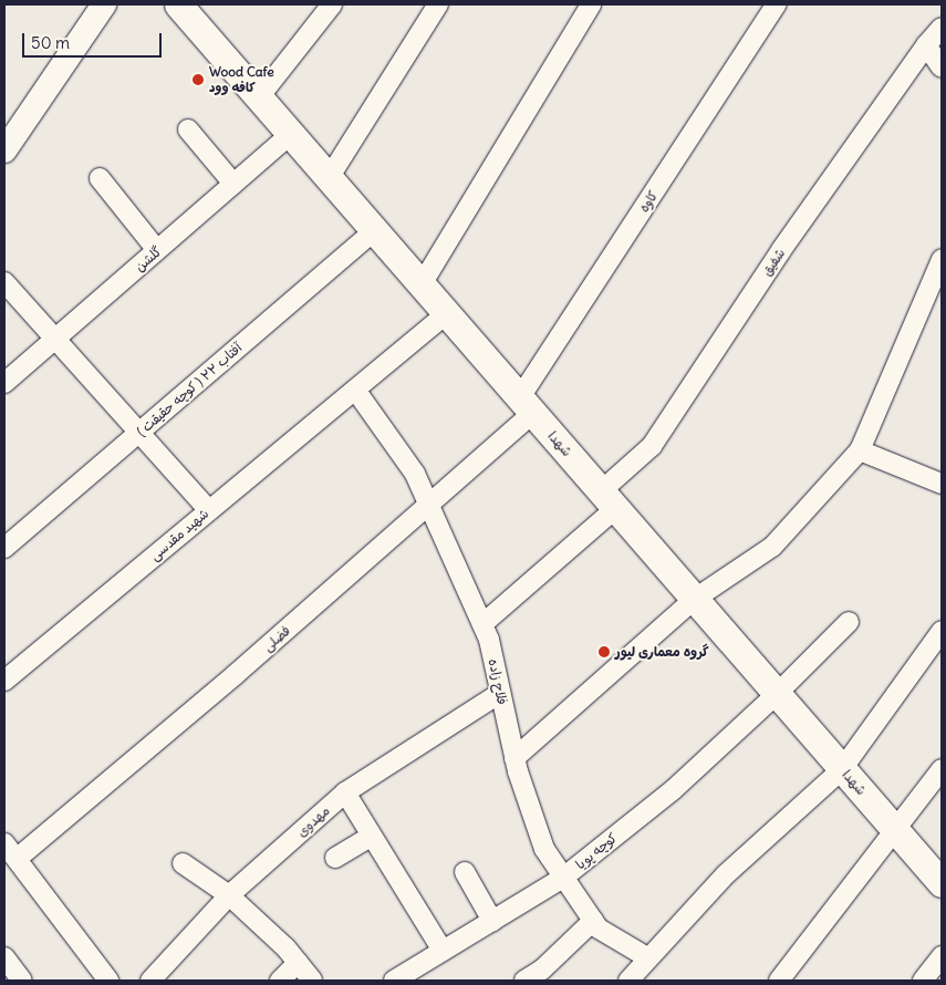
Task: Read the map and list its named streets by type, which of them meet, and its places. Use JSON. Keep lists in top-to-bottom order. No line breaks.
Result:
{"streets":{"main road":["شهدا"],"street":["کاوه","گلشن","شفیق","آفتاب ۲۲ ( کوچه حقیقت )","شهید مقدسی","فضلی","فلاح زاده","مهدوی","کوچه پویا"]},"crossings":[["کاوه","شهدا"],["کاوه","فضلی"],["گلشن","شهدا"],["شفیق","شهدا"],["شفیق","فلاح زاده"],["آفتاب ۲۲ ( کوچه حقیقت )","شهدا"],["شهدا","شهید مقدسی"],["شهدا","فضلی"],["شهدا","کوچه پویا"],["شهید مقدسی","فلاح زاده"],["فضلی","فلاح زاده"],["فلاح زاده","مهدوی"],["فلاح زاده","کوچه پویا"]],"places":["Wood Cafe کافه وود","گروه معماری لیور"],"scale_bar":"50 m"}
